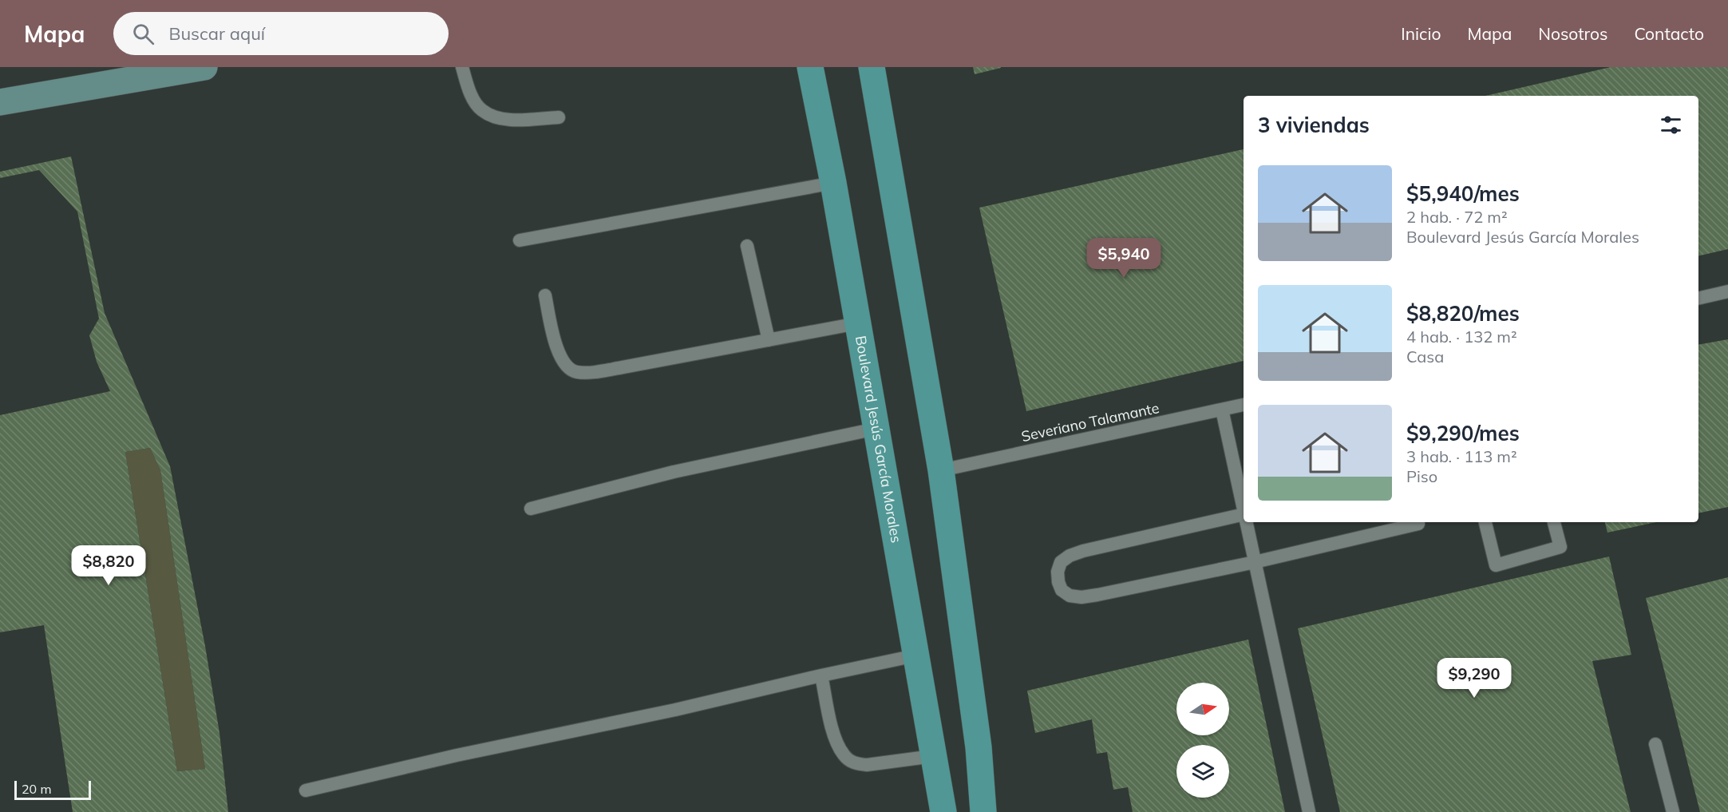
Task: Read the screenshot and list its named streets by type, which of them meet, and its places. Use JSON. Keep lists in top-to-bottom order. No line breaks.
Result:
{"streets":{"main road":["Boulevard Jesús García Morales"],"lane":["Severiano Talamante"]},"scale_bar":"20 m","north":"right","page":{"header":"Mapa","search":"Buscar aquí","nav":["Inicio","Mapa","Nosotros","Contacto"],"heading":"3 viviendas","list":[{"name":"$5,940/mes","note":"2 hab. · 72 m² · Boulevard Jesús García Morales"},{"name":"$8,820/mes","note":"4 hab. · 132 m² · Casa"},{"name":"$9,290/mes","note":"3 hab. · 113 m² · Piso"}],"price":["$5,940","$8,820","$9,290"],"scale":"20 m"}}
